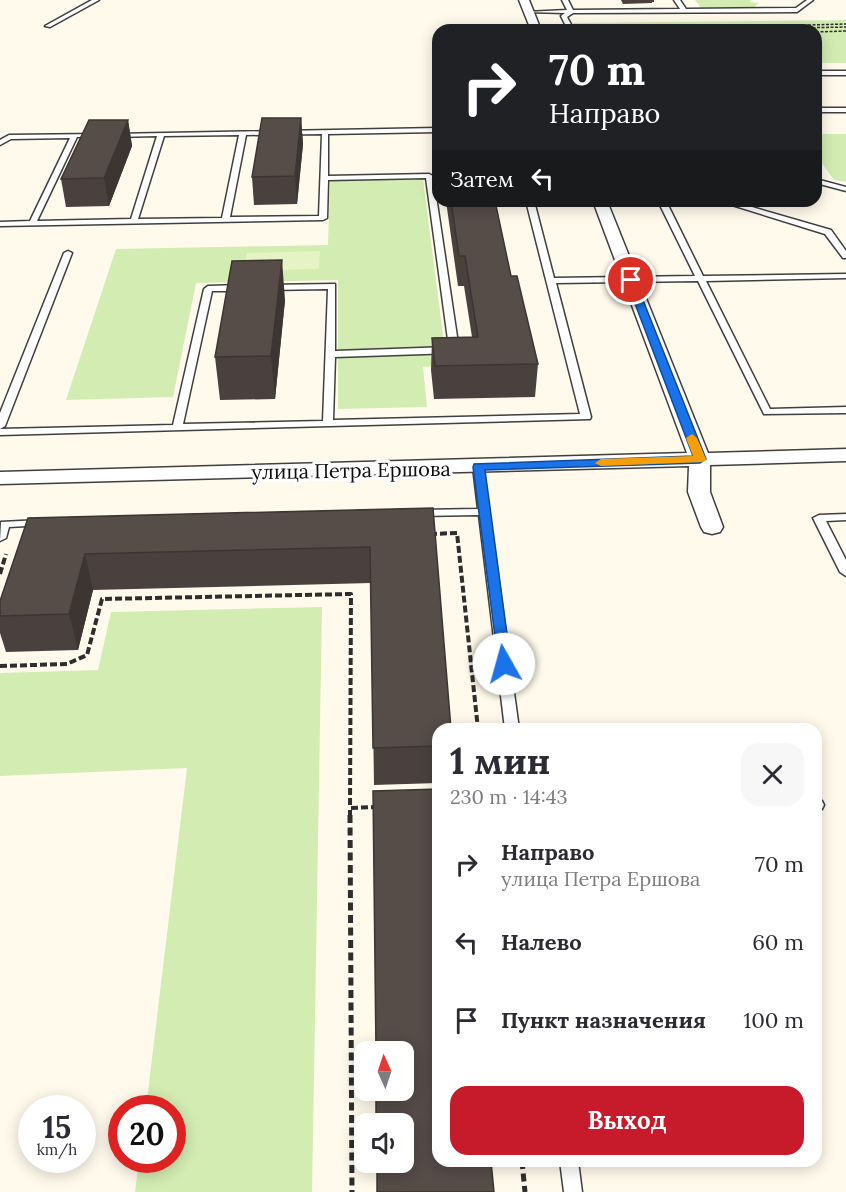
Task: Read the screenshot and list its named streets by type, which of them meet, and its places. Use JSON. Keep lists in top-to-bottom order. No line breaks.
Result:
{"streets":{"street":["улица Петра Ершова"]},"north":"top","page":{"turn":["70 m","Направо"],"then":"Затем","heading":["1 мин","230 m · 14:43"],"list":[{"name":"Направо","note":"улица Петра Ершова","value":"70 m"},{"name":"Налево","value":"60 m"},{"name":"Пункт назначения","value":"100 m"}],"buttons":"Выход","speed":"15 km/h","limit":"20"}}
